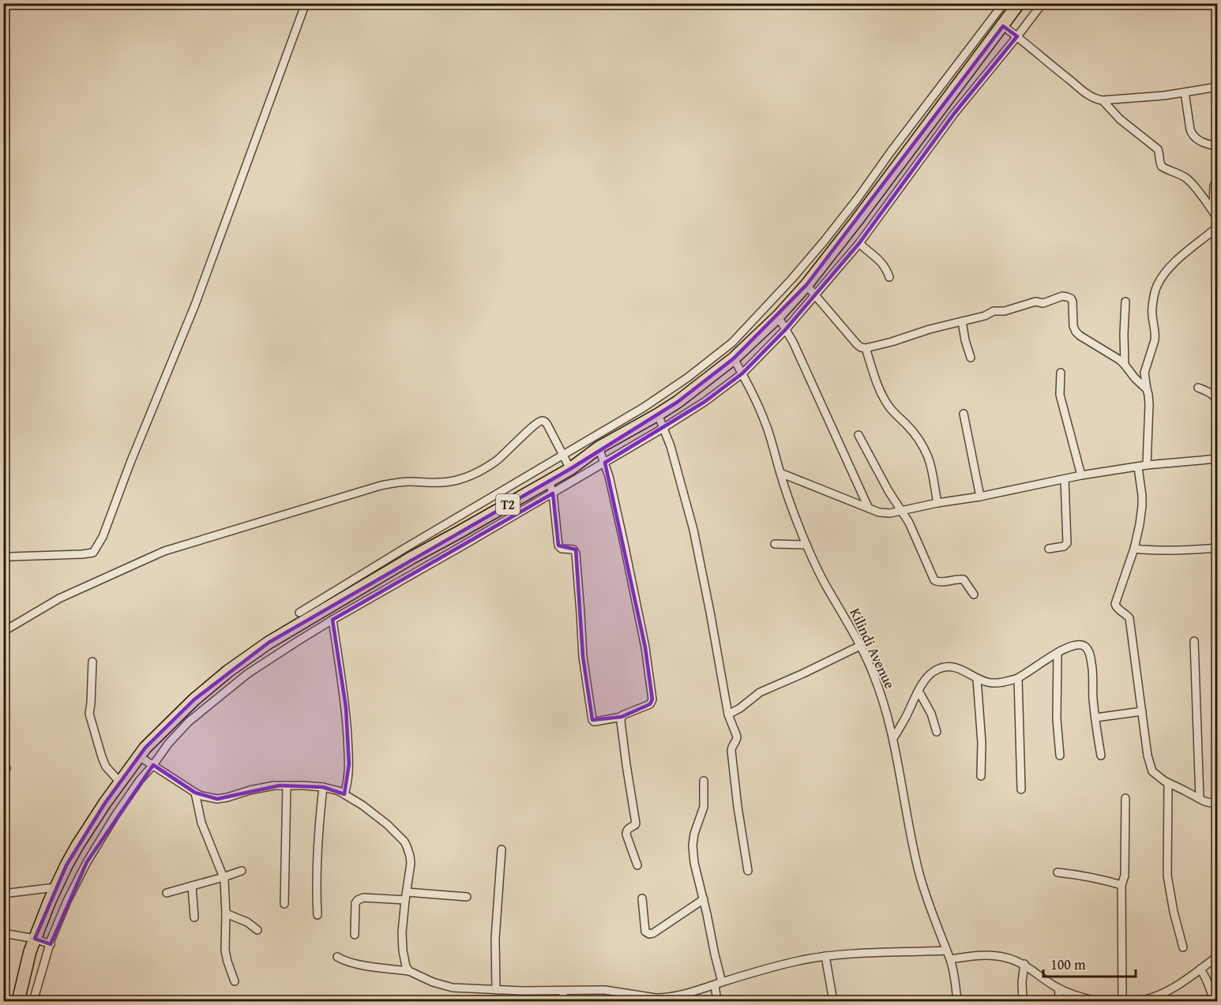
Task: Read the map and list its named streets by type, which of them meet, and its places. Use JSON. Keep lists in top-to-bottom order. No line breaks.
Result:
{"streets":{"highway":["T2"],"street":["Kilindi Avenue"]},"crossings":[["T2","Kilindi Avenue"]],"scale_bar":"100 m"}
